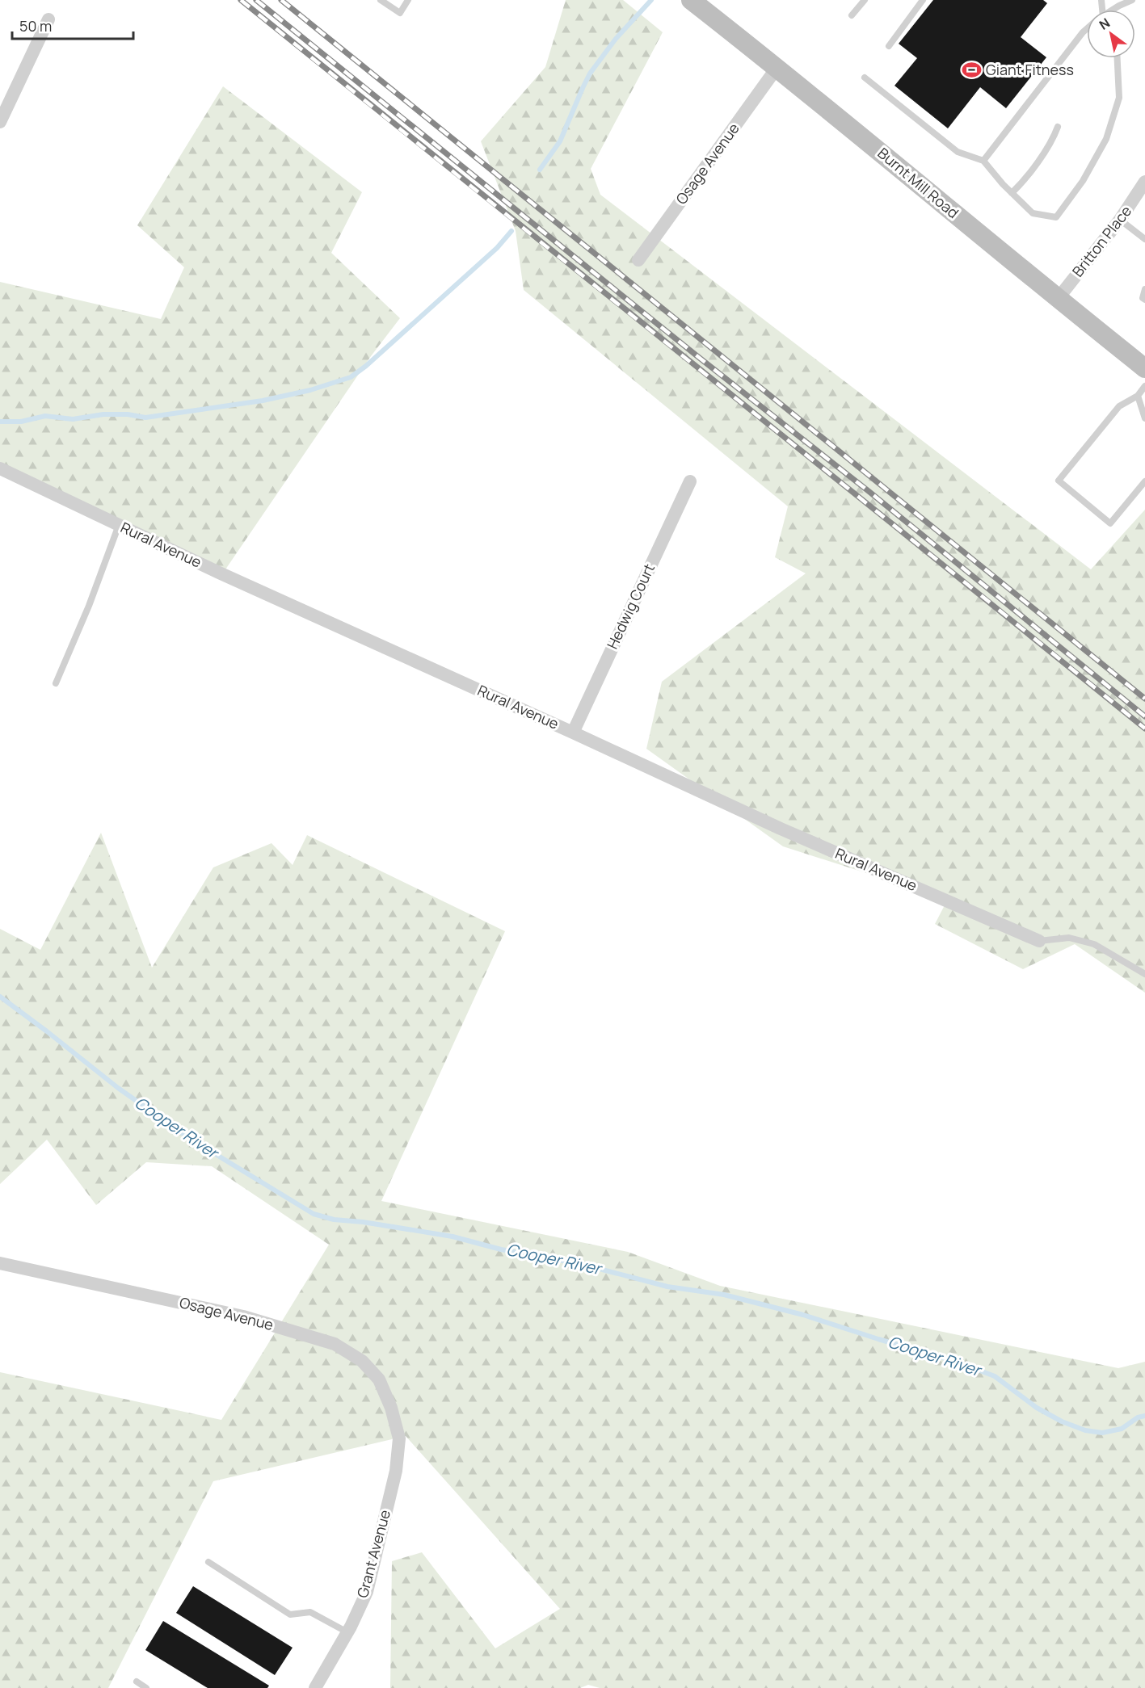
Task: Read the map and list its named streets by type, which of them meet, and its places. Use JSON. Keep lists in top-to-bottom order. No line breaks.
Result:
{"streets":{"main road":["Burnt Mill Road"],"street":["Osage Avenue","Britton Place","Rural Avenue","Hedwig Court","Grant Avenue"]},"crossings":[["Osage Avenue","Burnt Mill Road"],["Osage Avenue","Grant Avenue"],["Burnt Mill Road","Britton Place"],["Rural Avenue","Hedwig Court"]],"water":["Cooper River"],"places":{"sports":["Giant Fitness"]},"scale_bar":"50 m","north":"top left"}
